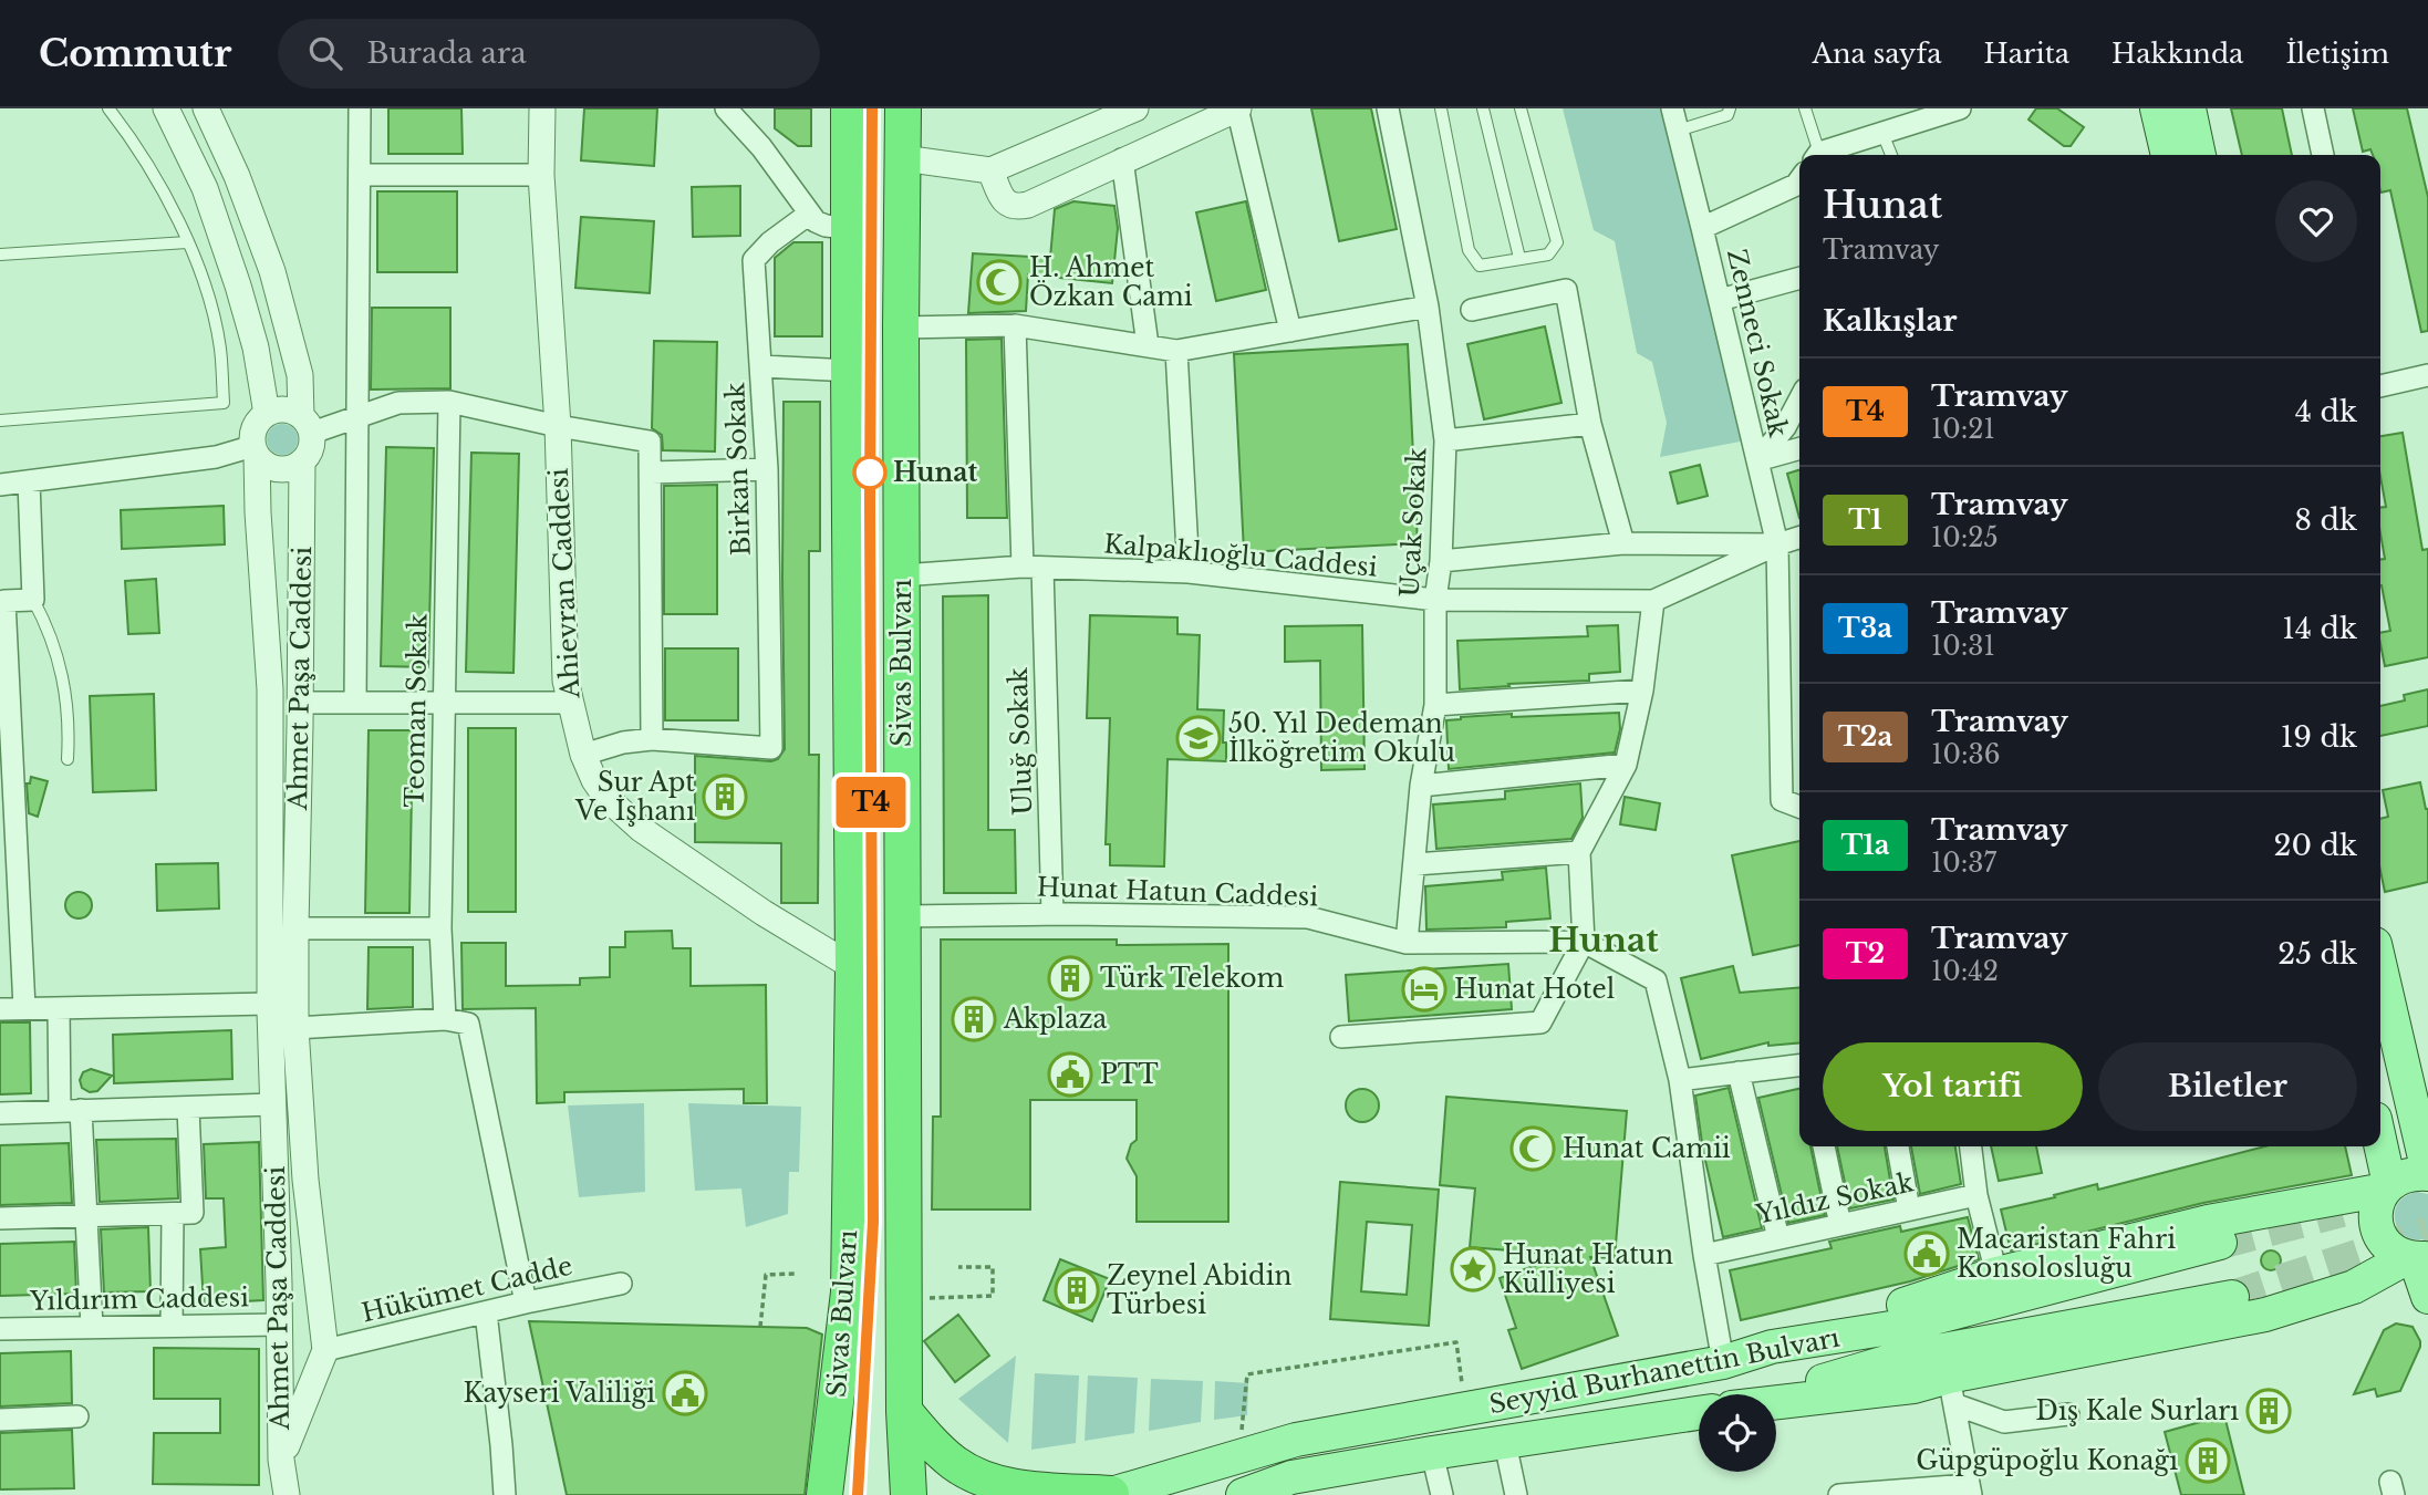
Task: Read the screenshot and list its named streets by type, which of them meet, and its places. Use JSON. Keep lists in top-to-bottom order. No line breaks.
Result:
{"streets":{"highway":["Sivas Bulvarı"],"main road":["Seyyid Burhanettin Bulvarı"],"street":["Zenneci Sokak","Birkan Sokak","Uçak Sokak","Kalpaklıoğlu Caddesi","Ahievran Caddesi","Ahmet Paşa Caddesi","Teoman Sokak","Uluğ Sokak","Hunat Hatun Caddesi","Yıldız Sokak","Hükümet Cadde","Yıldırım Caddesi"]},"crossings":[["Uçak Sokak","Kalpaklıoğlu Caddesi"],["Uçak Sokak","Hunat Hatun Caddesi"],["Kalpaklıoğlu Caddesi","Sivas Bulvarı"],["Kalpaklıoğlu Caddesi","Uluğ Sokak"],["Ahievran Caddesi","Sivas Bulvarı"],["Sivas Bulvarı","Hunat Hatun Caddesi"],["Ahmet Paşa Caddesi","Hükümet Cadde"],["Ahmet Paşa Caddesi","Yıldırım Caddesi"],["Uluğ Sokak","Hunat Hatun Caddesi"],["Hunat Hatun Caddesi","Yıldız Sokak"],["Hunat Hatun Caddesi","Seyyid Burhanettin Bulvarı"]],"districts":["Hunat"],"places":{"mosque":["H. Ahmet Özkan Cami","Hunat Camii"],"other":["Hunat"],"school or university":["50. Yıl Dedeman İlköğretim Okulu"],"building":["Sur Apt Ve İşhanı","Türk Telekom","Akplaza","Zeynel Abidin Türbesi","Dış Kale Surları","Güpgüpoğlu Konağı"],"hotel":["Hunat Hotel"],"public building":["PTT","Macaristan Fahri Konsolosluğu","Kayseri Valiliği"],"place":["Hunat Hatun Külliyesi"]},"lines":["tram line T4"],"page":{"header":"Commutr","search":"Burada ara","nav":["Ana sayfa","Harita","Hakkında","İletişim"],"on_map":"T4","heading":[["Hunat","Tramvay"],"Kalkışlar"],"list":[{"mark":"T4","name":"Tramvay","note":"10:21","value":"4 dk"},{"mark":"T1","name":"Tramvay","note":"10:25","value":"8 dk"},{"mark":"T3a","name":"Tramvay","note":"10:31","value":"14 dk"},{"mark":"T2a","name":"Tramvay","note":"10:36","value":"19 dk"},{"mark":"T1a","name":"Tramvay","note":"10:37","value":"20 dk"},{"mark":"T2","name":"Tramvay","note":"10:42","value":"25 dk"}],"buttons":["Yol tarifi","Biletler"]}}
